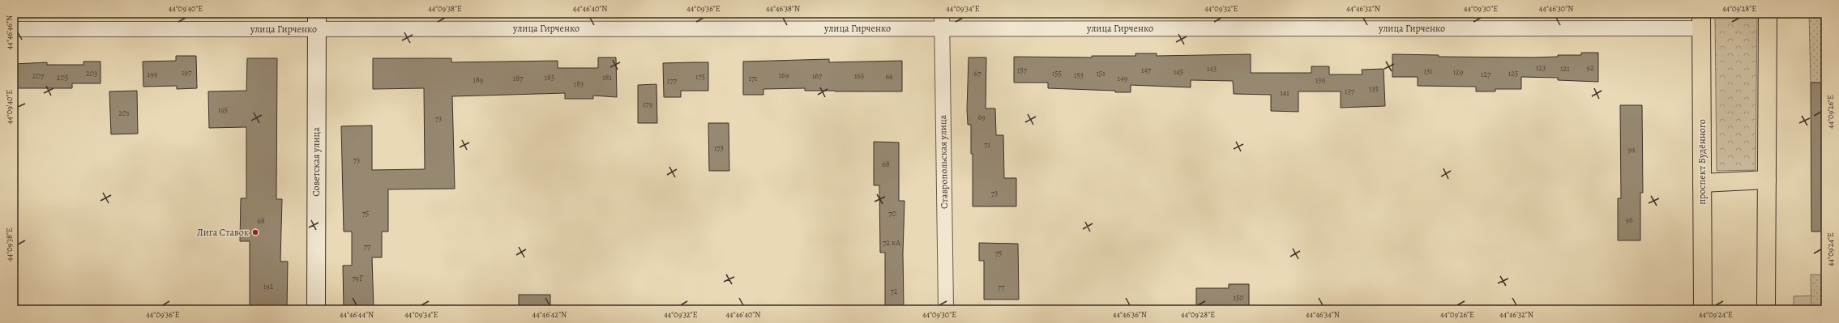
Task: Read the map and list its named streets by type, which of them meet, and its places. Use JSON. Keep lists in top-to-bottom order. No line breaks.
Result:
{"streets":{"main road":["проспект Будённого"],"street":["улица Гирченко","Советская улица","Ставропольская улица"]},"crossings":[["улица Гирченко","Советская улица"],["улица Гирченко","Ставропольская улица"],["улица Гирченко","проспект Будённого"]],"places":["Лига Ставок"],"house_numbers":["123","92","143","121","157","147","131","145","129","197","203","67","155","151","125","199","127","169","153","207","167","163","175","66","205","185","181","187","171","149","189","139","177","183","135","137","141","179","195","201","69","73","71","173","94","73","68","73","75","70","96","68","72 кА","77","75","79Г","192","77","72","150"],"coordinates":["44°09'40\"E","44°09'38\"E","44°46'40\"N","44°09'36\"E","44°46'38\"N","44°09'34\"E","44°09'32\"E","44°46'32\"N","44°09'30\"E","44°46'30\"N","44°09'28\"E","44°46'46\"N","44°09'26\"E","44°09'24\"E","44°46'44\"N","44°46'42\"N","44°46'36\"N","44°46'34\"N"]}
